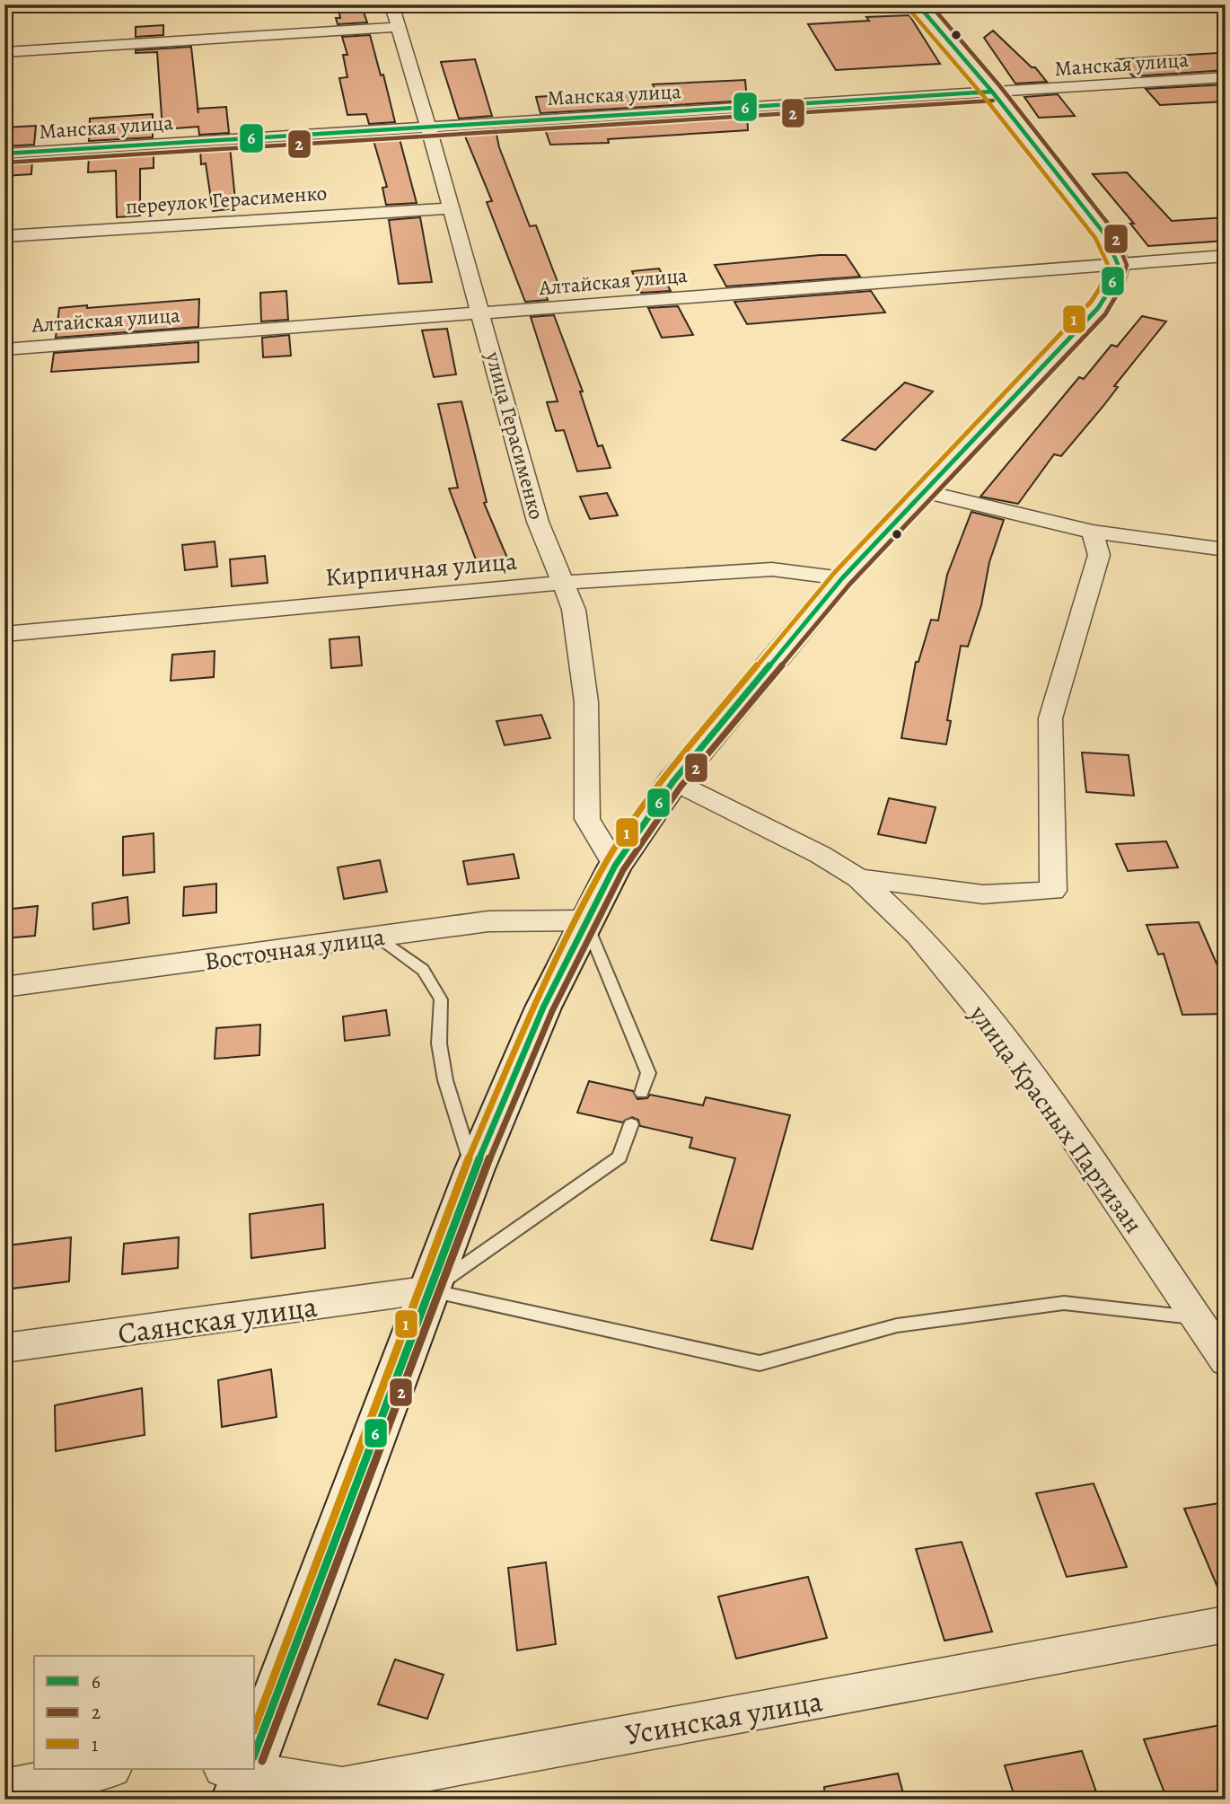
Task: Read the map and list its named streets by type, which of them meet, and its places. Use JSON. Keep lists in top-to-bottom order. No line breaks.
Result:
{"streets":{"street":["Манская улица","переулок Герасименко","Алтайская улица","улица Герасименко","Кирпичная улица","Восточная улица","улица Красных Партизан","Саянская улица","Усинская улица"]},"crossings":[["Манская улица","улица Герасименко"],["переулок Герасименко","улица Герасименко"],["Алтайская улица","улица Герасименко"],["улица Герасименко","Кирпичная улица"]],"lines":["transit line 6","transit line 2","transit line 1"],"legend":["6","2","1"]}
